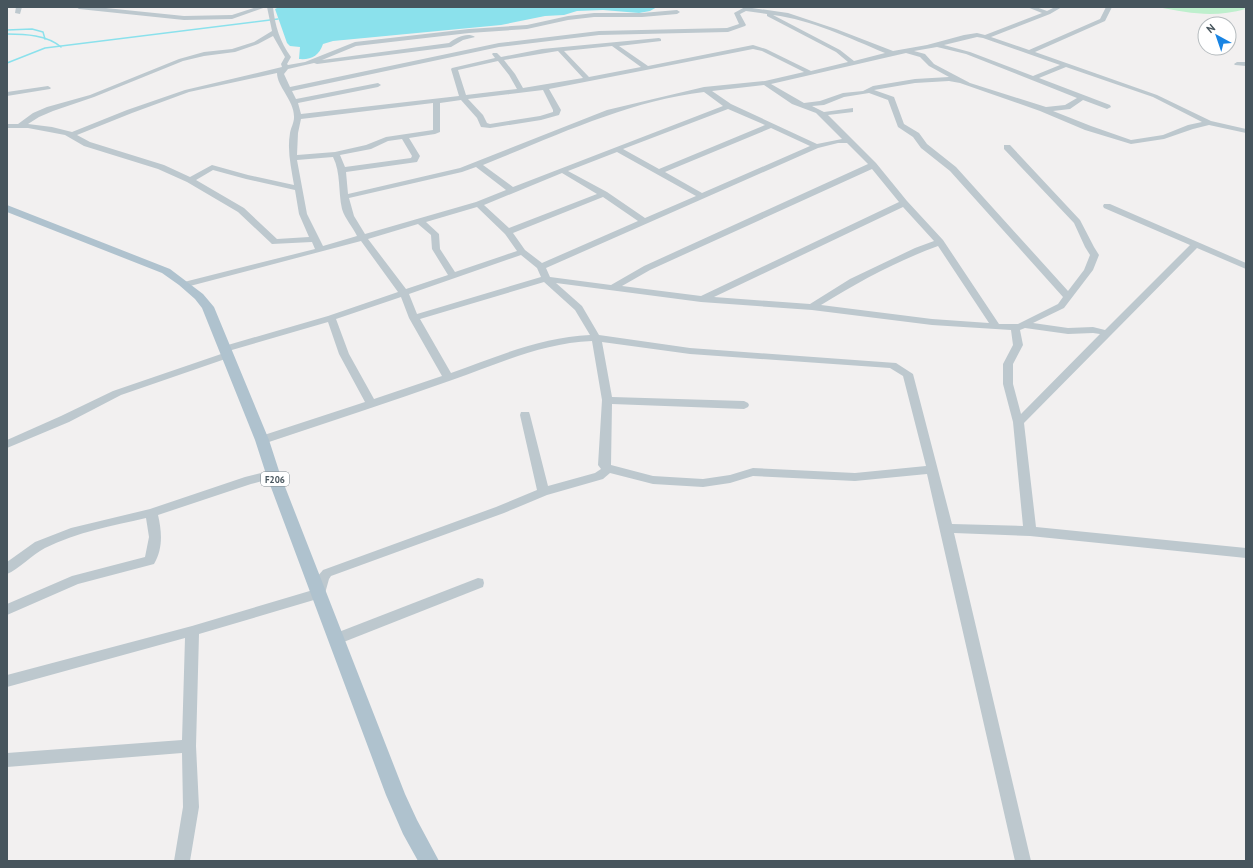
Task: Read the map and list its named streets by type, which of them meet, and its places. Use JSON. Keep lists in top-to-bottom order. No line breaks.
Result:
{"streets":{"main road":["F206"]},"north":"top left"}
